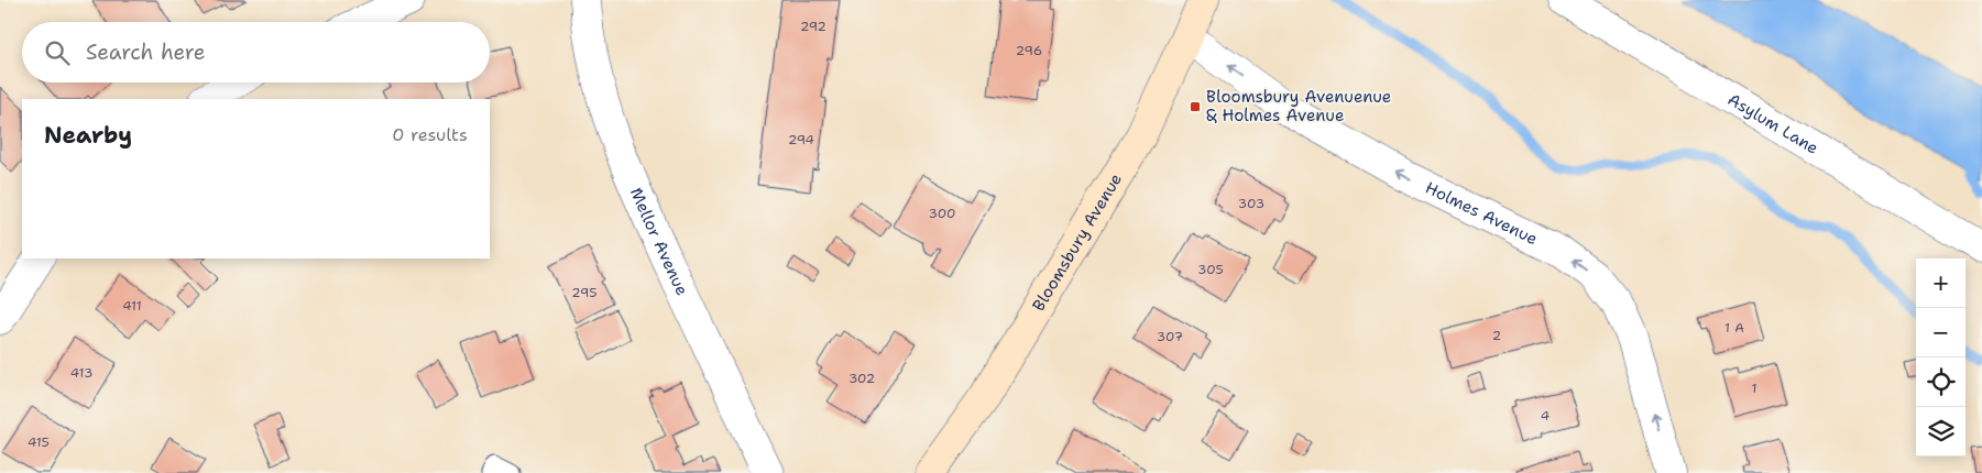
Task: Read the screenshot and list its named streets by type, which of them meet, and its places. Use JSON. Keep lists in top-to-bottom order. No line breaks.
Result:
{"streets":{"main road":["Bloomsbury Avenue"],"street":["Asylum Lane","Holmes Avenue","Mellor Avenue"]},"crossings":[["Holmes Avenue","Bloomsbury Avenue"]],"one_way":["Holmes Avenue"],"places":{"transit":["Bloomsbury Avenuenue & Holmes Avenue"]},"house_numbers":["292","296","294","303","300","305","295","411","1 A","2","307","413","302","1","4","415"],"page":{"search":"Search here","heading":["Nearby","0 results"],"map_buttons":["+","−"]}}
